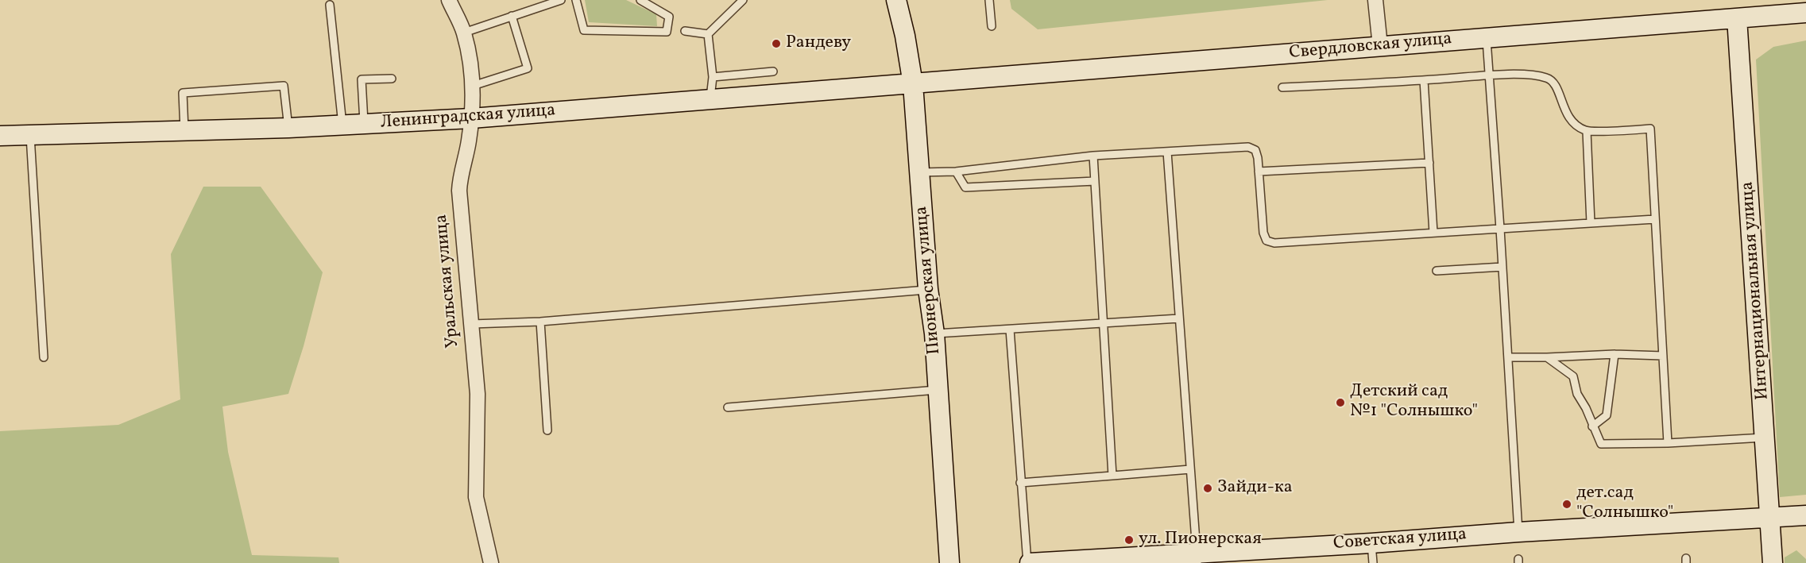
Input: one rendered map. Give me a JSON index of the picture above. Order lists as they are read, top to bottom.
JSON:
{
  "streets": {
    "main road": [
      "Свердловская улица",
      "Ленинградская улица",
      "Пионерская улица",
      "Интернациональная улица",
      "Советская улица"
    ],
    "street": ["Уральская улица"]
  },
  "crossings": [
    ["Свердловская улица", "Ленинградская улица"],
    ["Свердловская улица", "Интернациональная улица"],
    ["Ленинградская улица", "Пионерская улица"],
    ["Ленинградская улица", "Уральская улица"],
    ["Интернациональная улица", "Советская улица"]
  ],
  "places": [
    "Рандеву",
    "Детский сад №1 \"Солнышко\"",
    "Зайди-ка",
    "дет.сад \"Солнышко\"",
    "ул. Пионерская"
  ]
}
